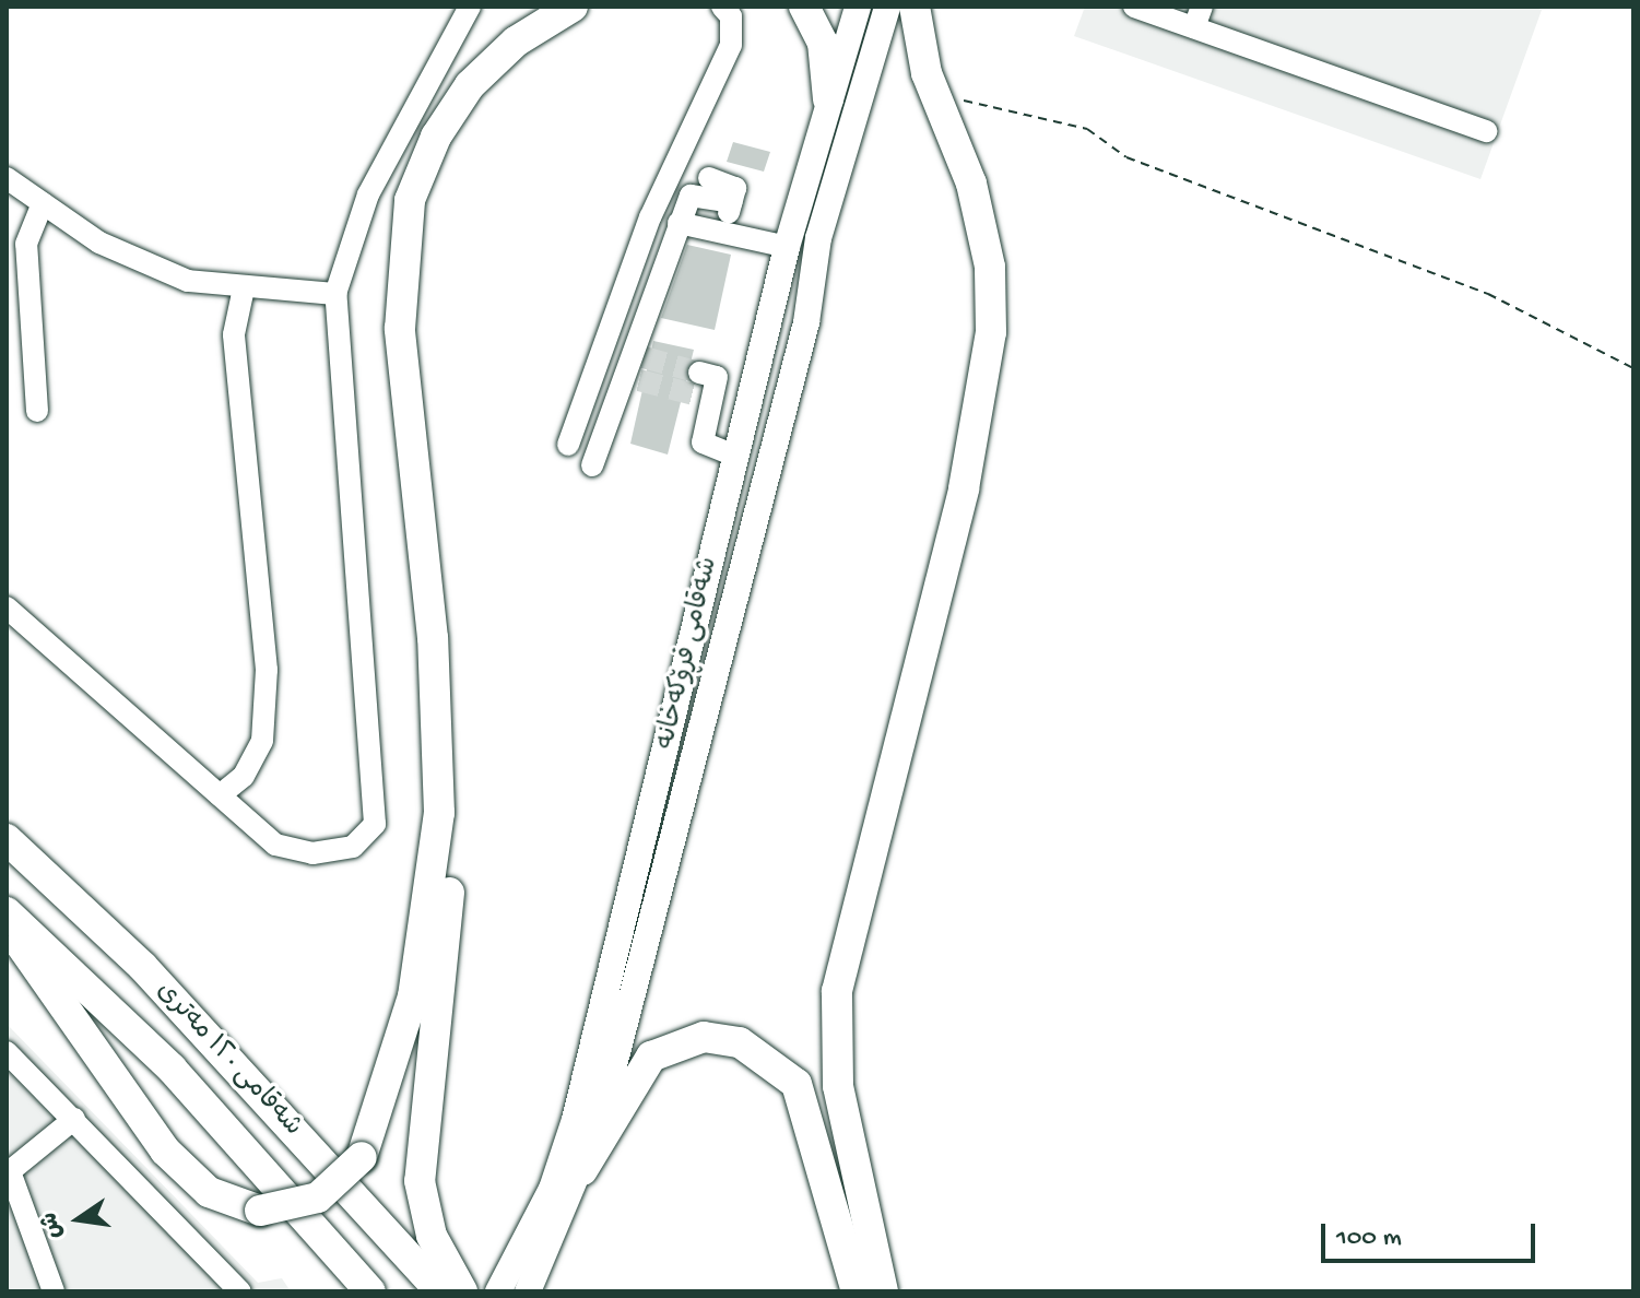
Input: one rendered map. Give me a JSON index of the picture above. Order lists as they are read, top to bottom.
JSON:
{
  "streets": {
    "highway": ["شەقامی ١٢٠ مەتری"],
    "main road": ["شەقامی فڕۆکەخانە"]
  },
  "scale_bar": "100 m",
  "north": "left"
}
